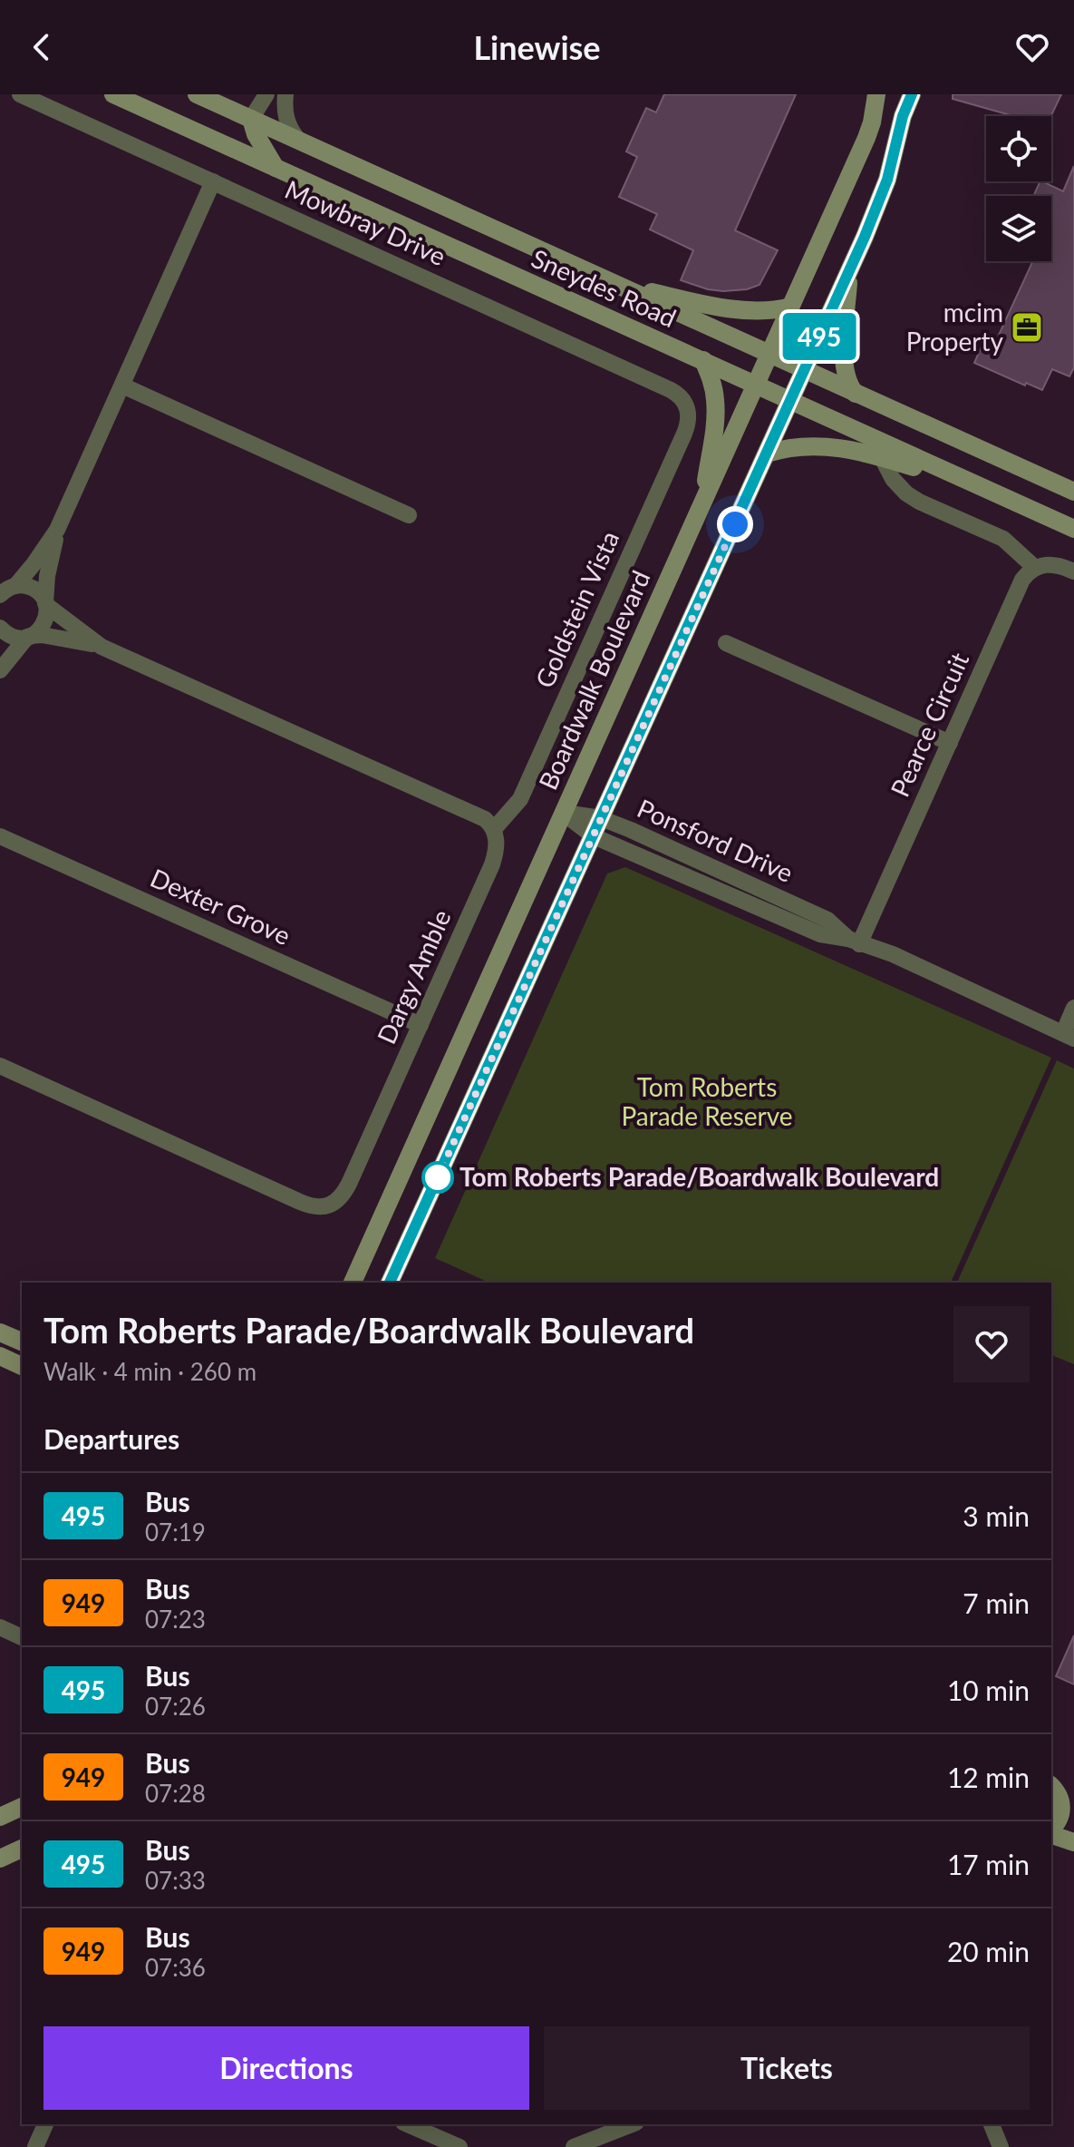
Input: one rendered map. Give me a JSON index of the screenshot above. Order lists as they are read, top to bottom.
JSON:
{
  "streets": {
    "main road": ["Sneydes Road", "Boardwalk Boulevard"],
    "street": [
      "Mowbray Drive",
      "Goldstein Vista",
      "Pearce Circuit",
      "Ponsford Drive",
      "Dexter Grove",
      "Dargy Amble"
    ]
  },
  "crossings": [
    ["Mowbray Drive", "Goldstein Vista"],
    ["Sneydes Road", "Boardwalk Boulevard"],
    ["Goldstein Vista", "Dargy Amble"],
    ["Boardwalk Boulevard", "Ponsford Drive"],
    ["Pearce Circuit", "Ponsford Drive"],
    ["Dexter Grove", "Dargy Amble"]
  ],
  "parks": ["Tom Roberts Parade Reserve"],
  "places": {
    "office": ["mcim Property"],
    "other": ["Tom Roberts Parade/Boardwalk Boulevard"]
  },
  "lines": ["bus line 495"],
  "page": {
    "header": "Linewise",
    "on_map": "495",
    "heading": [
      ["Tom Roberts Parade/Boardwalk Boulevard", "Walk · 4 min · 260 m"],
      "Departures"
    ],
    "list": [
      {
        "mark": "495",
        "name": "Bus",
        "note": "07:19",
        "value": "3 min"
      },
      {
        "mark": "949",
        "name": "Bus",
        "note": "07:23",
        "value": "7 min"
      },
      {
        "mark": "495",
        "name": "Bus",
        "note": "07:26",
        "value": "10 min"
      },
      {
        "mark": "949",
        "name": "Bus",
        "note": "07:28",
        "value": "12 min"
      },
      {
        "mark": "495",
        "name": "Bus",
        "note": "07:33",
        "value": "17 min"
      },
      {
        "mark": "949",
        "name": "Bus",
        "note": "07:36",
        "value": "20 min"
      }
    ],
    "buttons": ["Directions", "Tickets"]
  }
}
